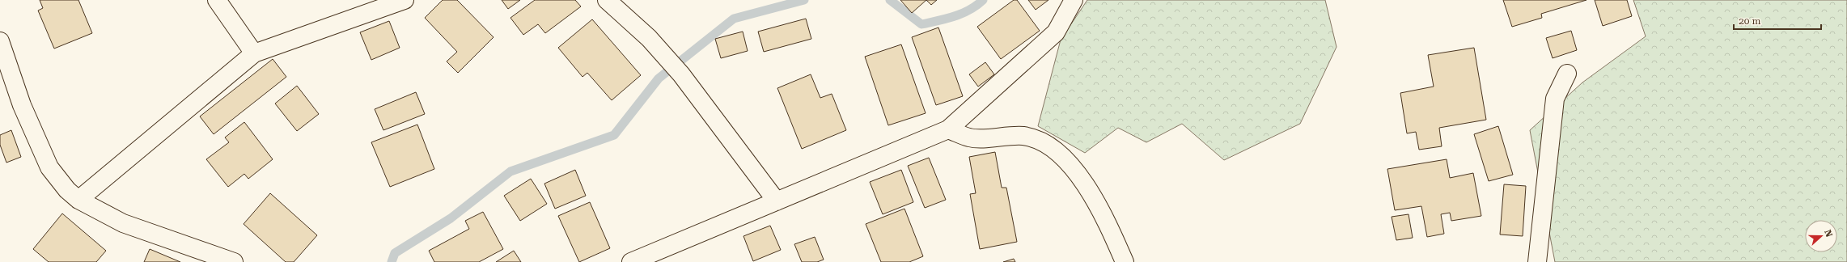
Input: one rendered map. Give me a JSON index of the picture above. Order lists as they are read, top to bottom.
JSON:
{
  "scale_bar": "20 m",
  "north": "right"
}
